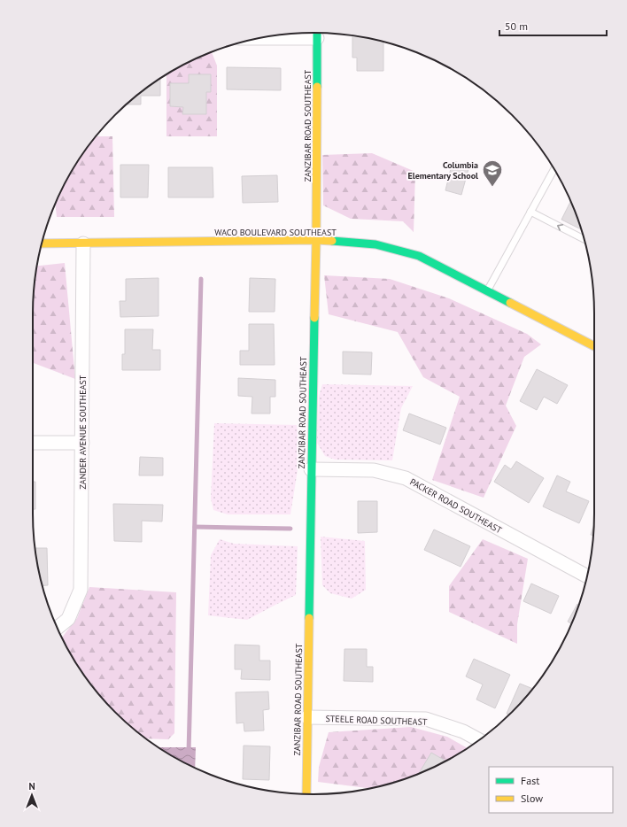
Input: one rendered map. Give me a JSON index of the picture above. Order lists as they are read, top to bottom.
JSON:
{
  "streets": {
    "street": [
      "ZANZIBAR ROAD SOUTHEAST",
      "WACO BOULEVARD SOUTHEAST",
      "ZANDER AVENUE SOUTHEAST",
      "PACKER ROAD SOUTHEAST",
      "STEELE ROAD SOUTHEAST"
    ]
  },
  "crossings": [
    ["ZANZIBAR ROAD SOUTHEAST", "WACO BOULEVARD SOUTHEAST"],
    ["ZANZIBAR ROAD SOUTHEAST", "PACKER ROAD SOUTHEAST"],
    ["ZANZIBAR ROAD SOUTHEAST", "STEELE ROAD SOUTHEAST"],
    ["WACO BOULEVARD SOUTHEAST", "ZANDER AVENUE SOUTHEAST"]
  ],
  "places": {
    "school or university": ["Columbia Elementary School"]
  },
  "legend": ["Fast", "Slow"],
  "scale_bar": "50 m",
  "north": "top"
}
